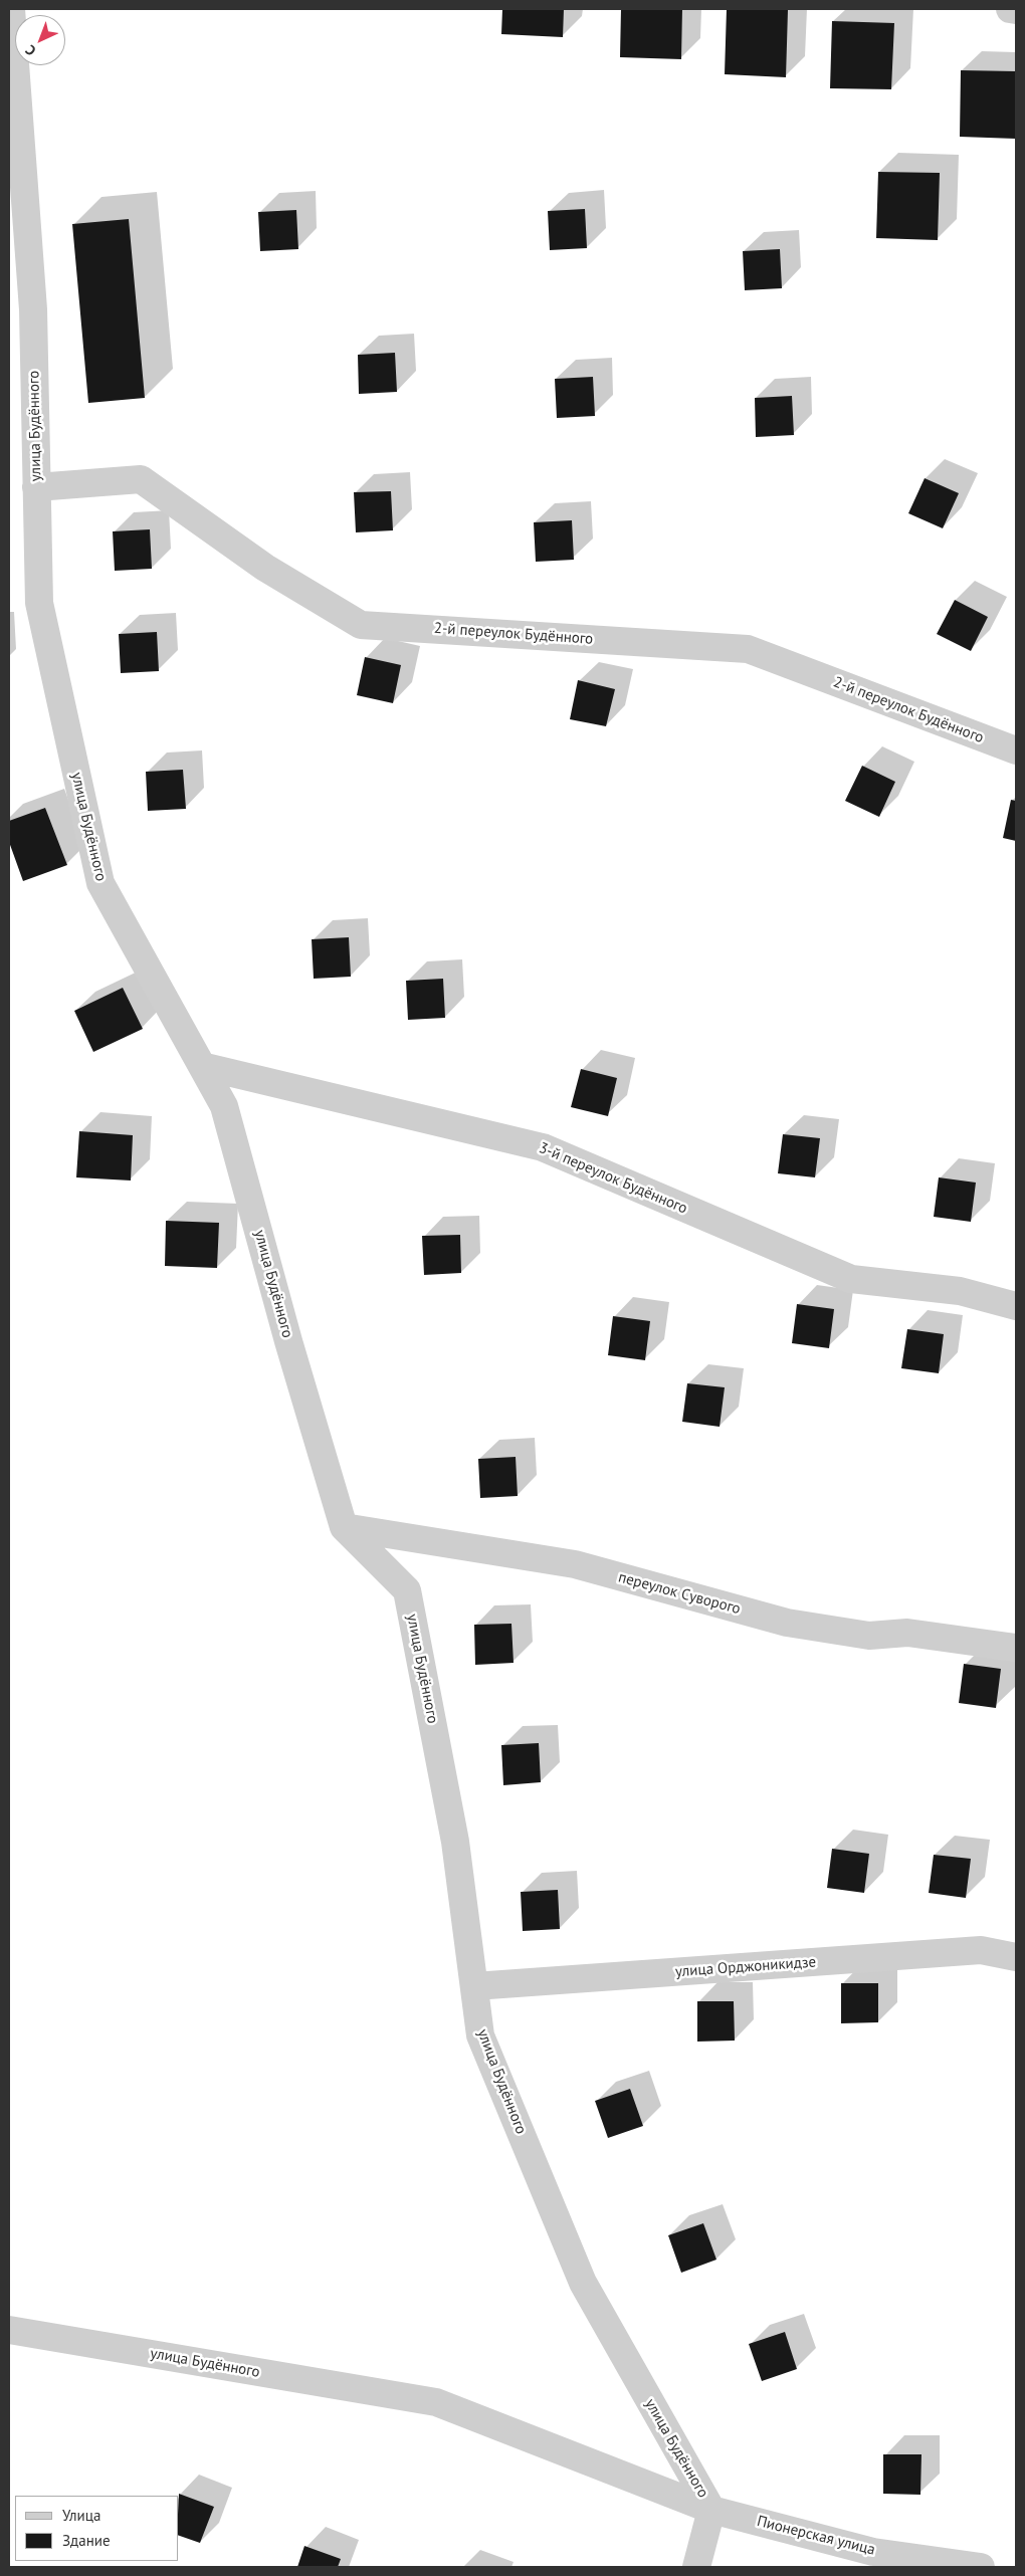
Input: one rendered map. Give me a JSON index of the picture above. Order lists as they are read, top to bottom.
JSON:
{
  "streets": {
    "street": [
      "улица Будённого",
      "2-й переулок Будённого",
      "3-й переулок Будённого",
      "переулок Суворого",
      "улица Орджоникидзе",
      "Пионерская улица"
    ]
  },
  "crossings": [
    ["улица Будённого", "2-й переулок Будённого"],
    ["улица Будённого", "3-й переулок Будённого"],
    ["улица Будённого", "переулок Суворого"],
    ["улица Будённого", "улица Орджоникидзе"],
    ["улица Будённого", "Пионерская улица"]
  ],
  "legend": ["Улица", "Здание"],
  "north": "bottom left"
}
